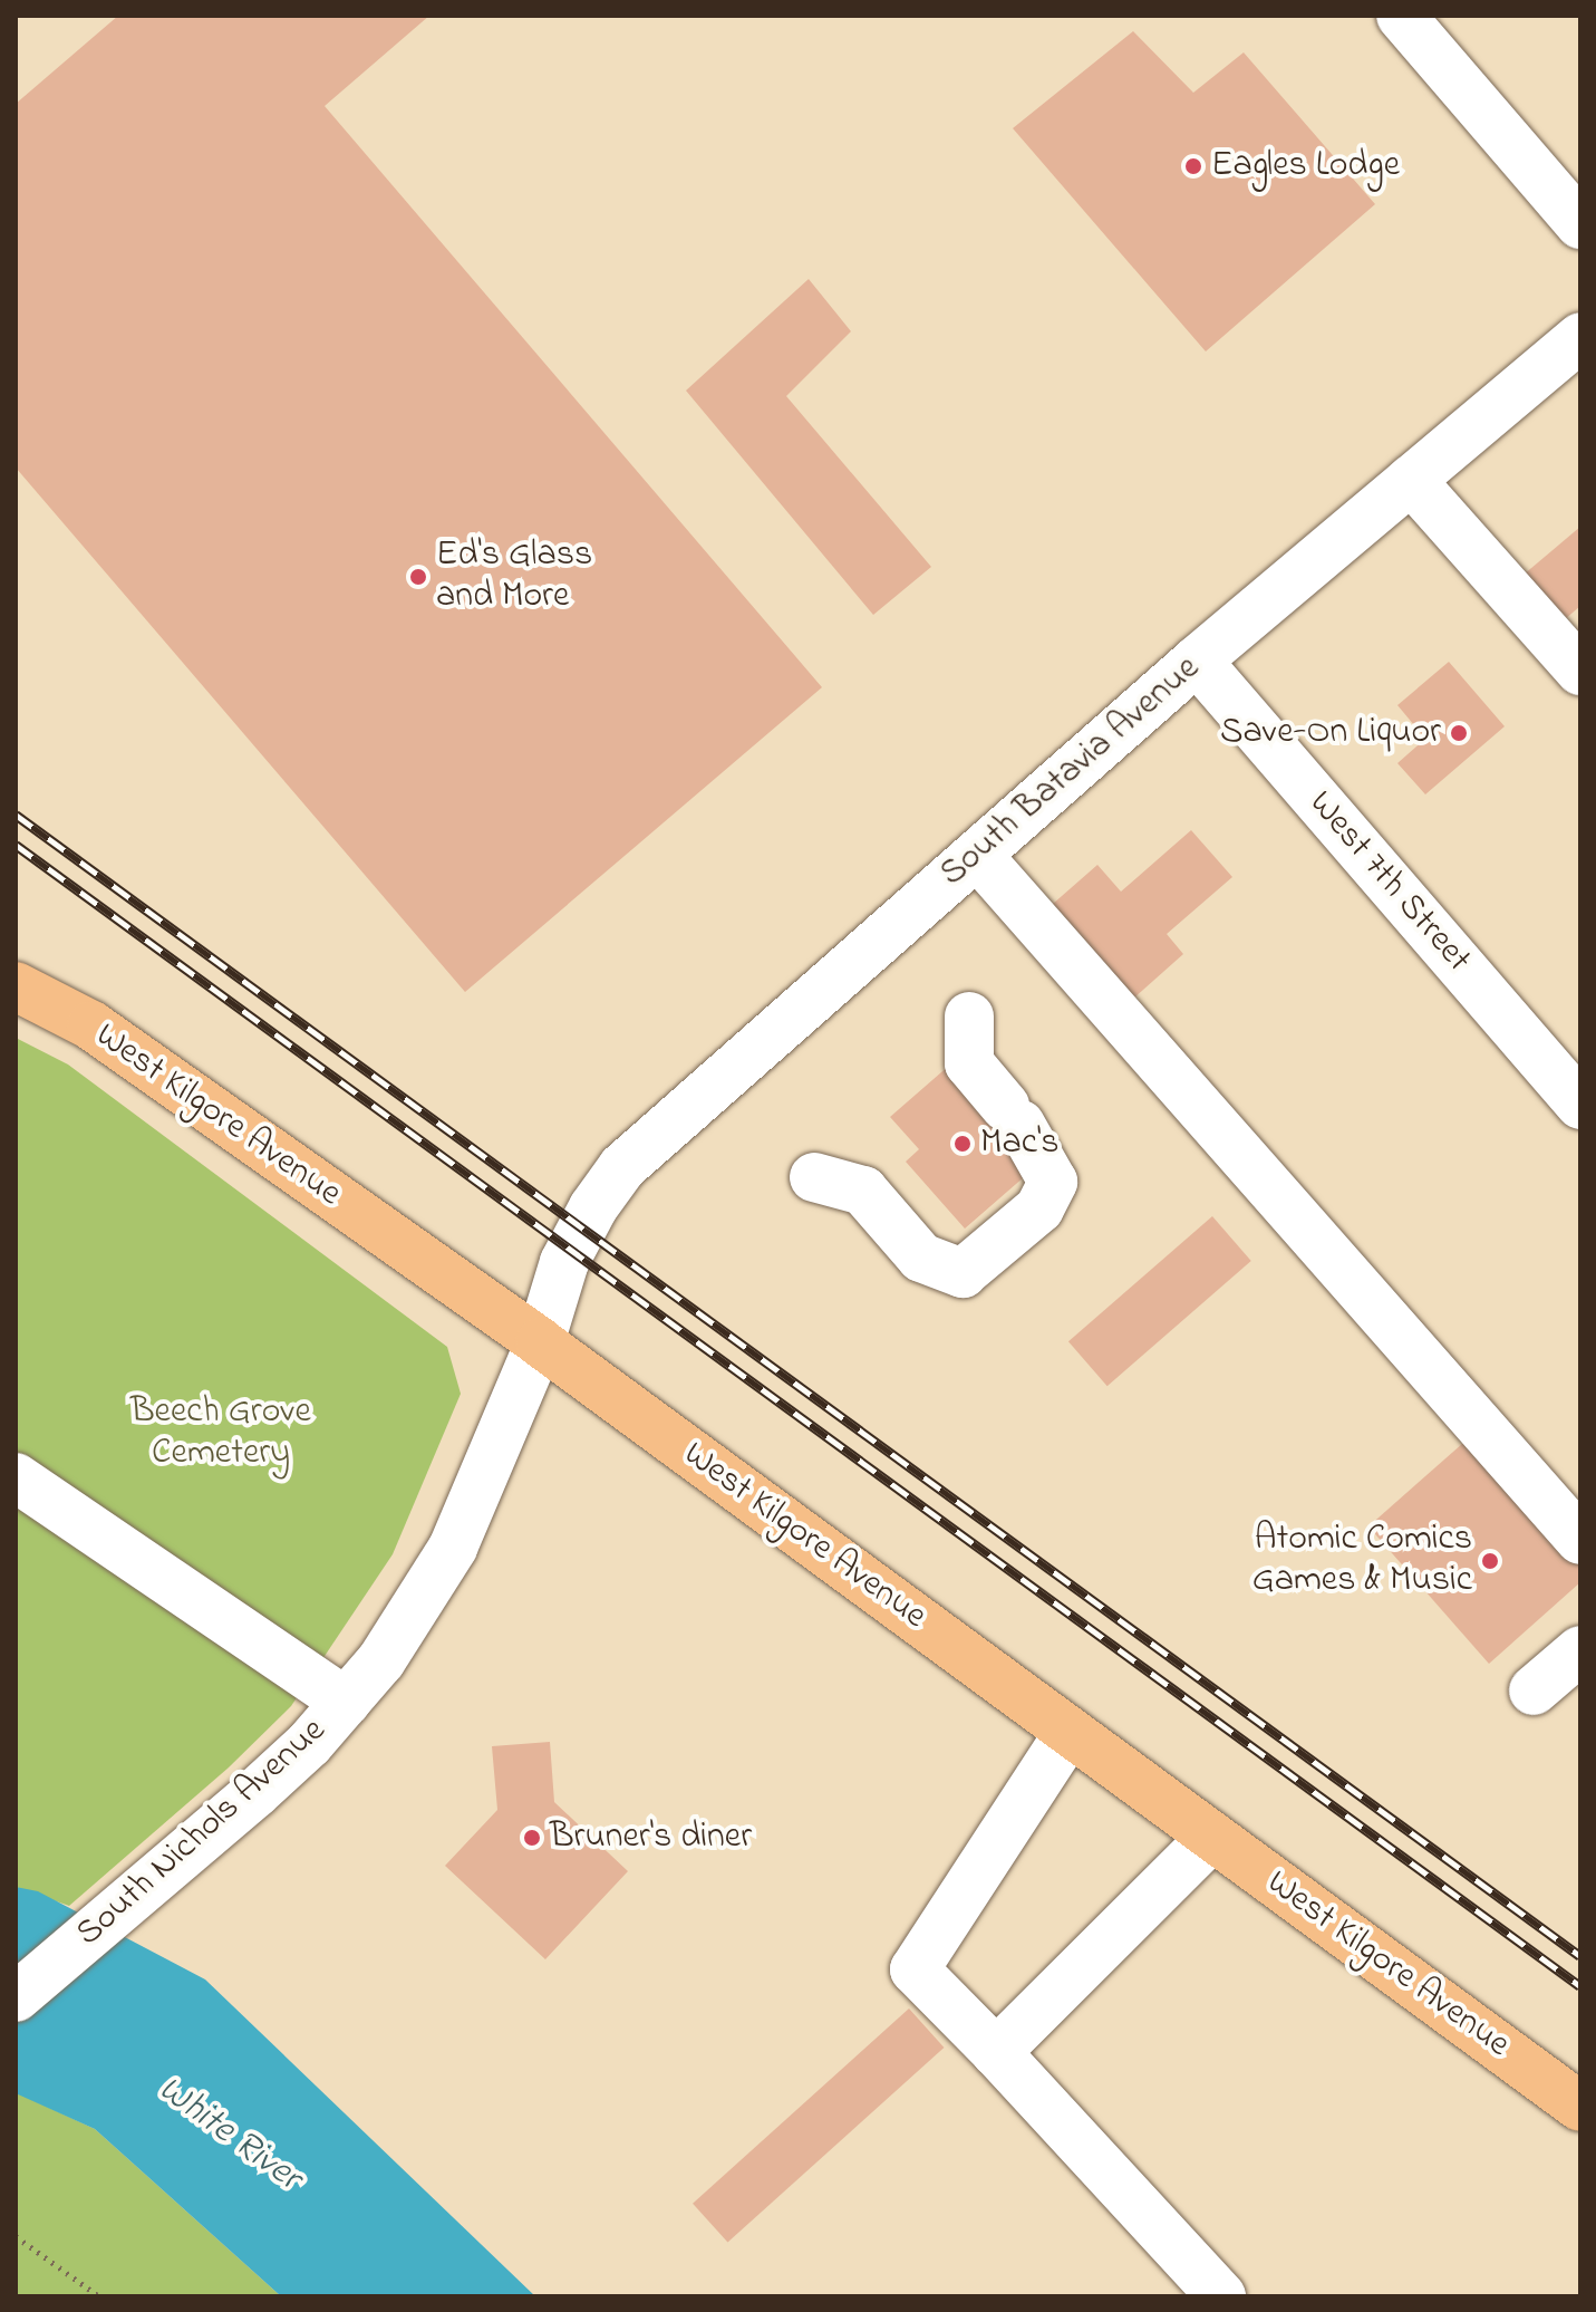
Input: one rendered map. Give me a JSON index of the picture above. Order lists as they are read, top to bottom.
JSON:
{
  "streets": {
    "main road": ["West Kilgore Avenue"],
    "street": ["South Batavia Avenue", "West 7th Street", "South Nichols Avenue"]
  },
  "crossings": [
    ["South Batavia Avenue", "West 7th Street"],
    ["South Batavia Avenue", "South Nichols Avenue"],
    ["West Kilgore Avenue", "South Nichols Avenue"]
  ],
  "water": ["White River"],
  "parks": ["Beech Grove Cemetery"],
  "places": [
    "Eagles Lodge",
    "Ed's Glass and More",
    "Save-On Liquor",
    "Mac's",
    "Atomic Comics Games & Music",
    "Bruner's diner"
  ]
}
